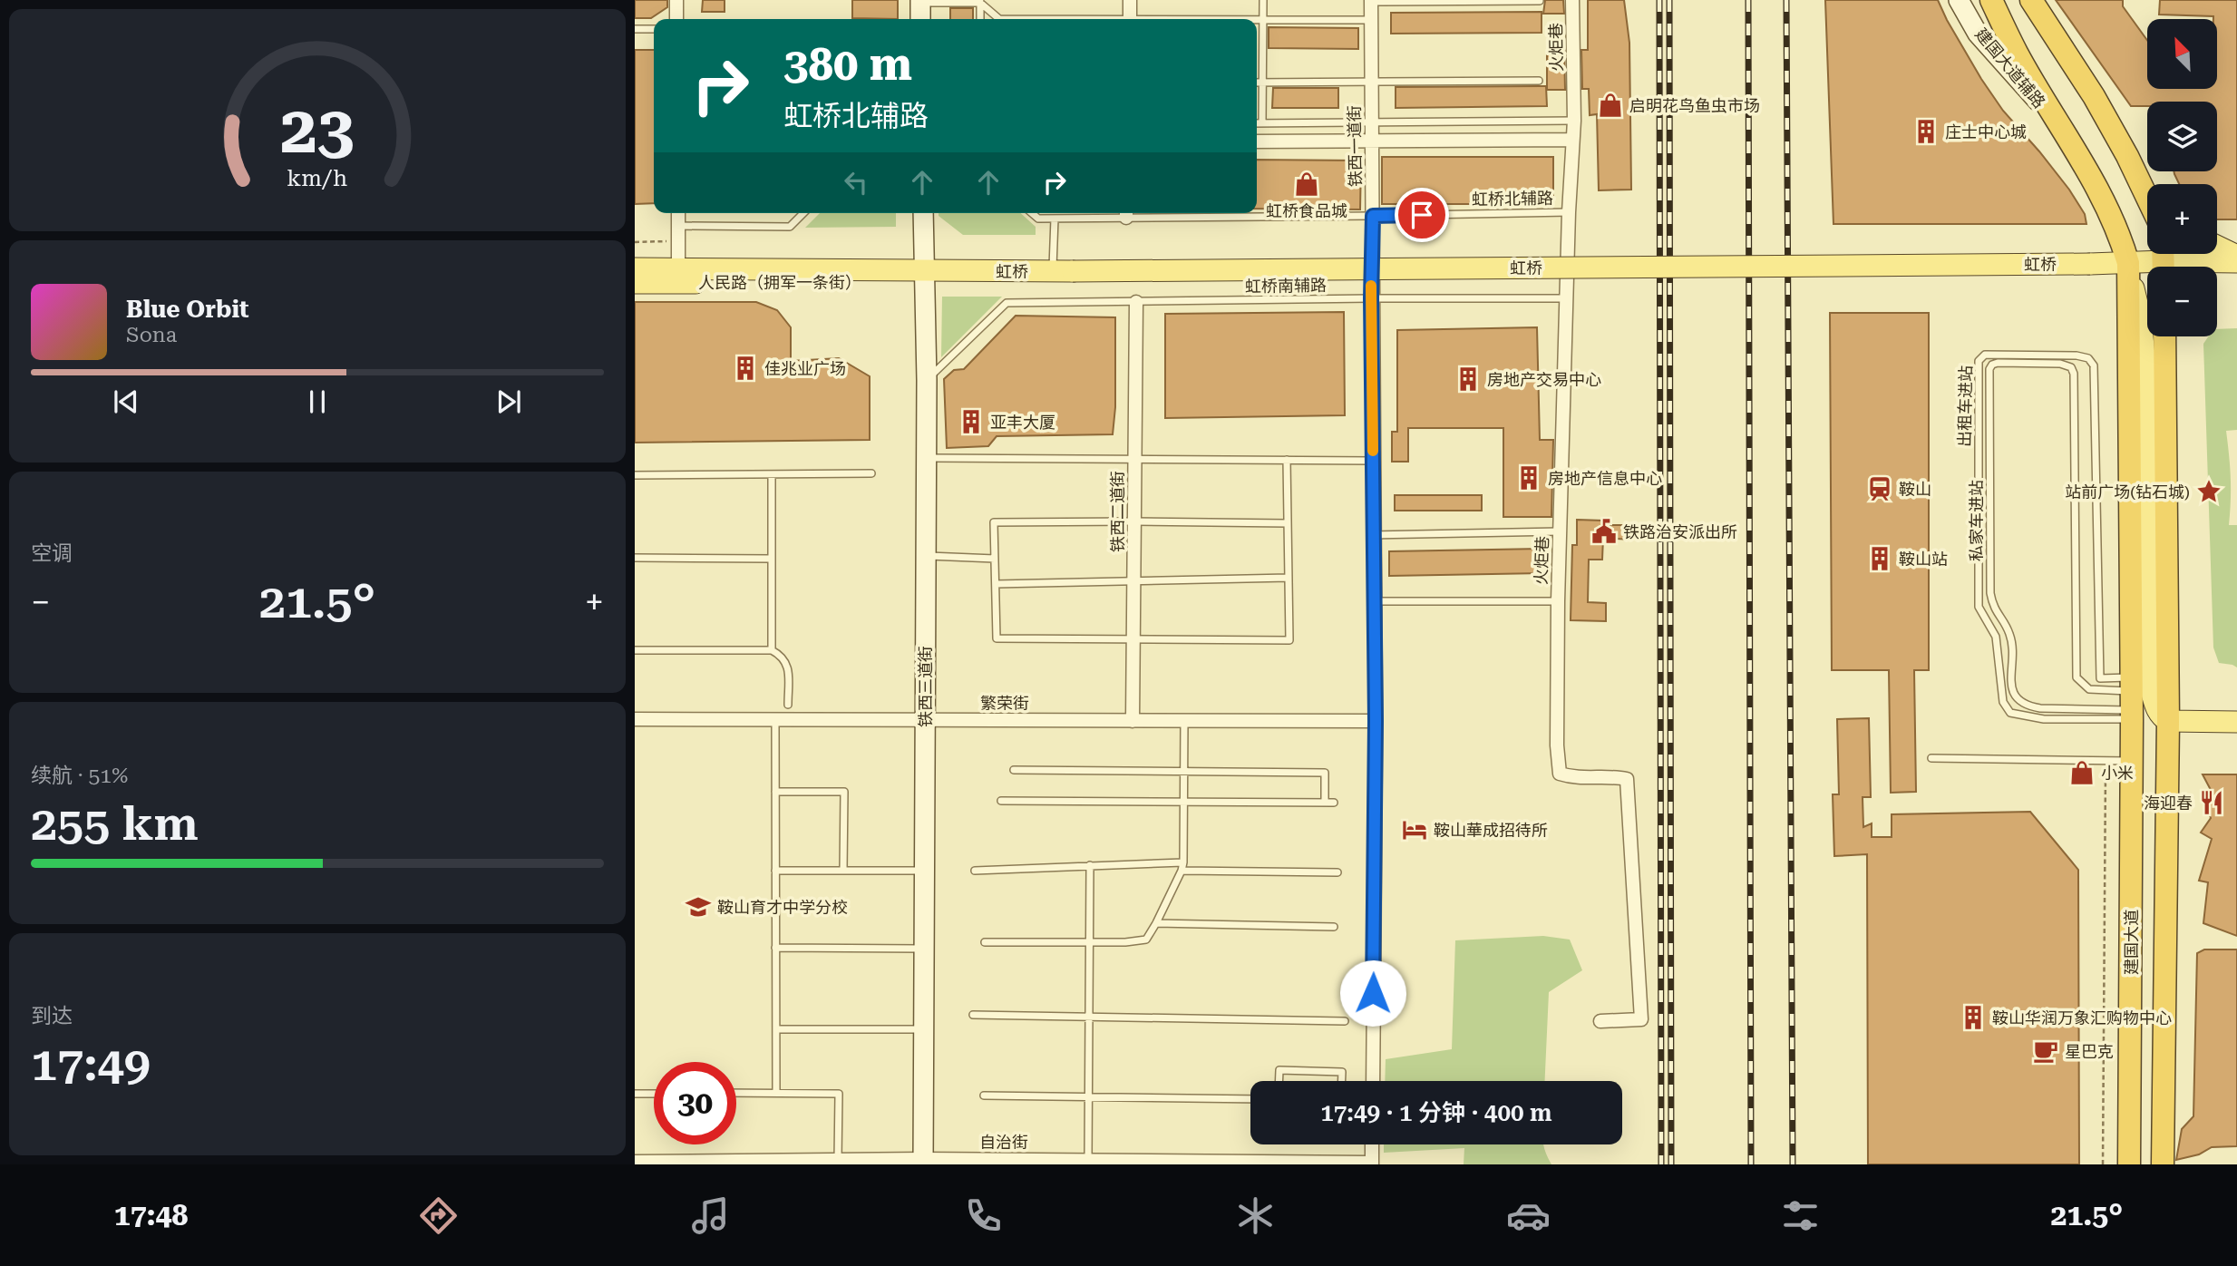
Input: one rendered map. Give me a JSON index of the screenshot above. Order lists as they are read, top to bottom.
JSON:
{
  "streets": {
    "highway": ["建国大道"],
    "main road": [
      "建国大道辅路",
      "虹桥",
      "人民路（拥军一条街）",
      "铁西三道街"
    ],
    "street": [
      "火炬巷",
      "铁西一道街",
      "铁西二道街",
      "繁荣街",
      "自治街"
    ],
    "lane": [
      "虹桥北辅路",
      "虹桥南辅路",
      "出租车进站",
      "私家车进站"
    ]
  },
  "crossings": [
    ["火炬巷", "虹桥北辅路"],
    ["火炬巷", "虹桥南辅路"],
    ["建国大道辅路", "建国大道"],
    ["铁西一道街", "虹桥北辅路"],
    ["铁西一道街", "虹桥南辅路"],
    ["铁西一道街", "繁荣街"],
    ["虹桥", "人民路（拥军一条街）"],
    ["虹桥", "铁西三道街"],
    ["虹桥", "建国大道"],
    ["人民路（拥军一条街）", "铁西三道街"],
    ["虹桥南辅路", "铁西二道街"],
    ["虹桥南辅路", "铁西三道街"],
    ["出租车进站", "私家车进站"],
    ["出租车进站", "建国大道"],
    ["铁西二道街", "繁荣街"],
    ["私家车进站", "建国大道"],
    ["铁西三道街", "繁荣街"],
    ["铁西三道街", "自治街"]
  ],
  "places": {
    "shop": ["启明花鸟鱼虫市场", "虹桥食品城", "小米"],
    "building": [
      "庄士中心城",
      "佳兆业广场",
      "房地产交易中心",
      "亚丰大厦",
      "房地产信息中心",
      "鞍山站",
      "鞍山华润万象汇购物中心"
    ],
    "station": ["鞍山"],
    "place": ["站前广场(钻石城)"],
    "public building": ["铁路治安派出所"],
    "restaurant": ["海迎春"],
    "hotel": ["鞍山華成招待所"],
    "school or university": ["鞍山育才中学分校"],
    "cafe": ["星巴克"]
  },
  "north": "top left",
  "page": {
    "map_buttons": ["+", "−"],
    "turn": ["380 m", "虹桥北辅路"],
    "song": ["Blue Orbit", "Sona"],
    "tile": [
      "空调",
      ["续航 · 51%", "255 km"],
      ["到达", "17:49"]
    ],
    "heat": ["−", "21.5°", "+"],
    "limit": "30",
    "trip": "17:49 · 1 分钟 · 400 m",
    "tabs": ["17:48", "21.5°"],
    "gauge": ["23", "km/h"]
  }
}
